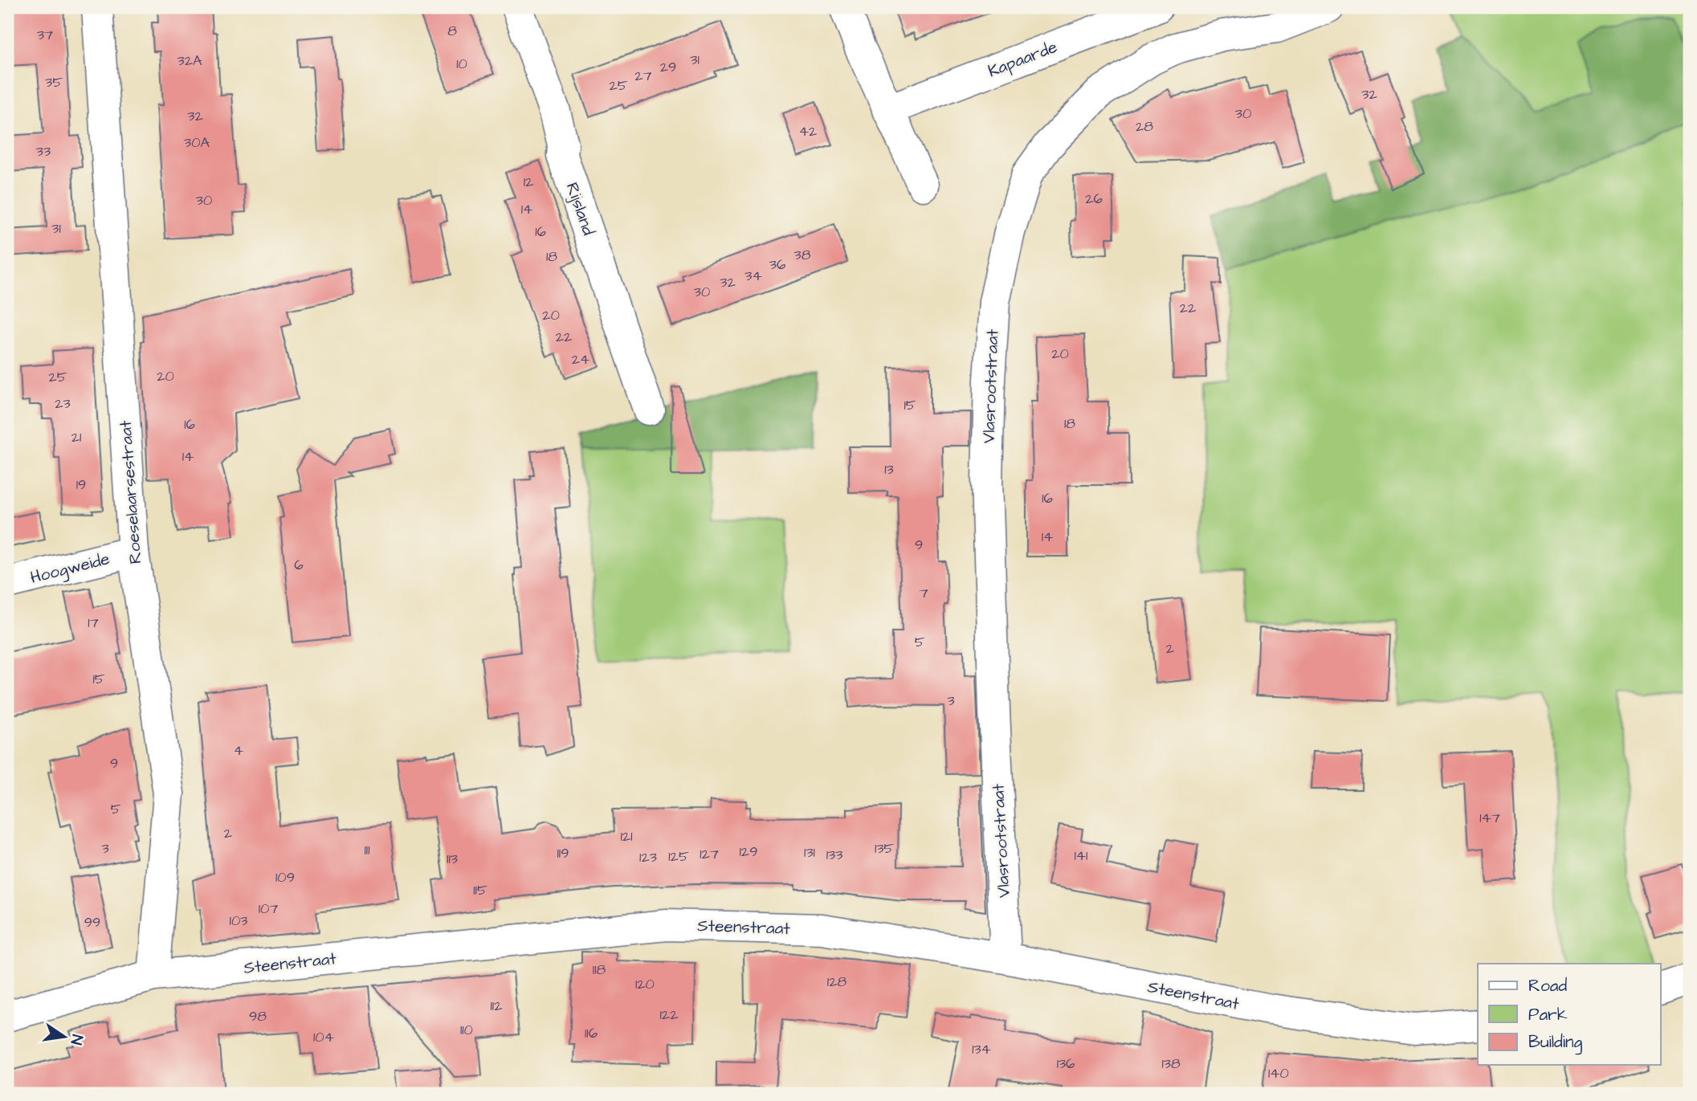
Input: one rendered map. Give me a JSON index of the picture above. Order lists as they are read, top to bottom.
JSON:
{
  "streets": {
    "street": [
      "Kapaarde",
      "Rijsland",
      "Vlasrootstraat",
      "Roeselaarsestraat",
      "Hoogweide",
      "Steenstraat"
    ]
  },
  "crossings": [
    ["Vlasrootstraat", "Steenstraat"],
    ["Roeselaarsestraat", "Hoogweide"],
    ["Roeselaarsestraat", "Steenstraat"]
  ],
  "house_numbers": [
    "8",
    "37",
    "31",
    "32A",
    "10",
    "29",
    "27",
    "35",
    "25",
    "32",
    "30",
    "32",
    "28",
    "42",
    "30A",
    "33",
    "12",
    "26",
    "30",
    "14",
    "31",
    "16",
    "38",
    "18",
    "36",
    "34",
    "32",
    "30",
    "22",
    "20",
    "22",
    "20",
    "24",
    "20",
    "25",
    "23",
    "15",
    "18",
    "16",
    "21",
    "14",
    "13",
    "19",
    "16",
    "14",
    "9",
    "6",
    "7",
    "17",
    "5",
    "2",
    "15",
    "3",
    "4",
    "9",
    "5",
    "147",
    "2",
    "121",
    "3",
    "135",
    "111",
    "129",
    "131",
    "119",
    "127",
    "133",
    "141",
    "125",
    "123",
    "113",
    "109",
    "115",
    "107",
    "103",
    "99",
    "118",
    "128",
    "120",
    "112",
    "122",
    "98",
    "110",
    "116",
    "104",
    "134",
    "136",
    "138",
    "140"
  ],
  "legend": ["Road", "Park", "Building"],
  "north": "right"
}
